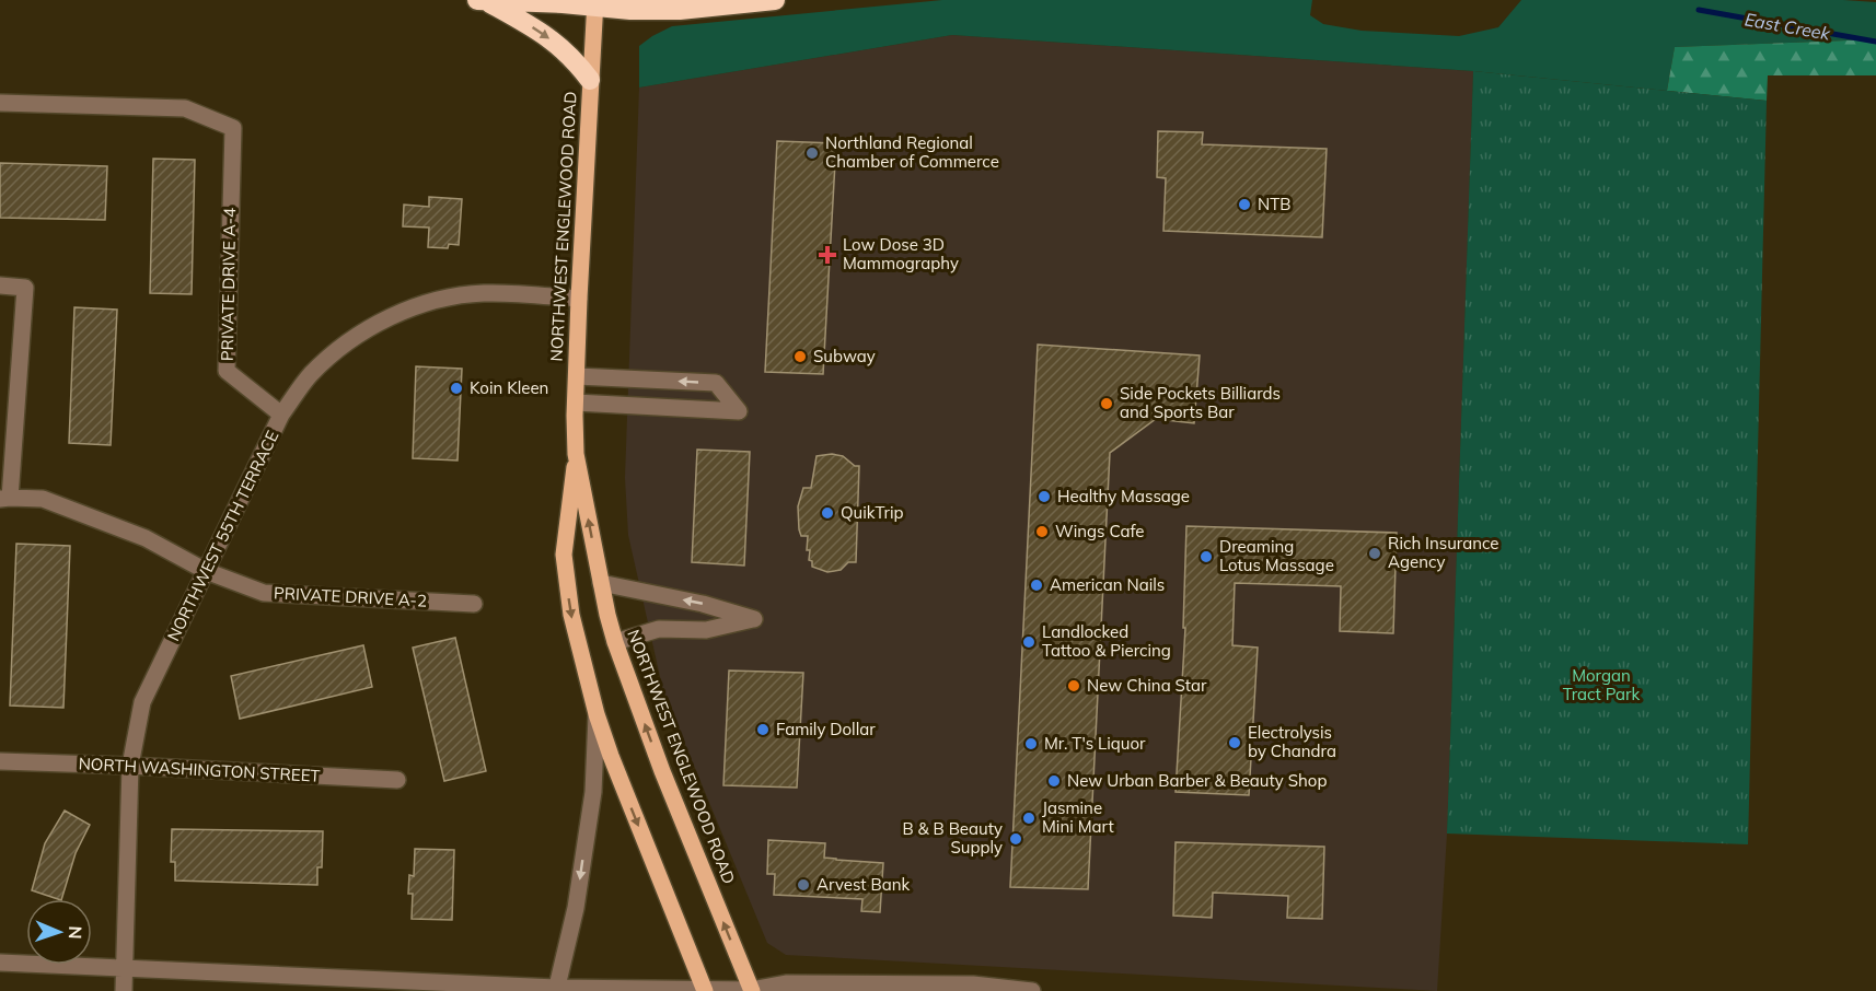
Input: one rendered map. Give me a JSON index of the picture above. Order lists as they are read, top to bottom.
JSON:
{
  "streets": {
    "main road": ["NORTHWEST ENGLEWOOD ROAD"],
    "street": [
      "PRIVATE DRIVE A-4",
      "NORTHWEST 55TH TERRACE",
      "PRIVATE DRIVE A-2",
      "NORTH WASHINGTON STREET"
    ]
  },
  "crossings": [
    ["NORTHWEST ENGLEWOOD ROAD", "NORTHWEST 55TH TERRACE"],
    ["PRIVATE DRIVE A-4", "NORTHWEST 55TH TERRACE"],
    ["NORTHWEST 55TH TERRACE", "PRIVATE DRIVE A-2"],
    ["NORTHWEST 55TH TERRACE", "NORTH WASHINGTON STREET"]
  ],
  "water": ["East Creek"],
  "parks": ["Morgan Tract Park"],
  "places": {
    "other": [
      "Northland Regional Chamber of Commerce",
      "NTB",
      "Subway",
      "Koin Kleen",
      "Side Pockets Billiards and Sports Bar",
      "Healthy Massage",
      "QuikTrip",
      "Wings Cafe",
      "Rich Insurance Agency",
      "Dreaming Lotus Massage",
      "American Nails",
      "Landlocked Tattoo & Piercing",
      "New China Star",
      "Family Dollar",
      "Electrolysis by Chandra",
      "Mr. T's Liquor",
      "New Urban Barber & Beauty Shop",
      "Jasmine Mini Mart",
      "B & B Beauty Supply",
      "Arvest Bank"
    ],
    "health": ["Low Dose 3D Mammography"]
  },
  "north": "right"
}
